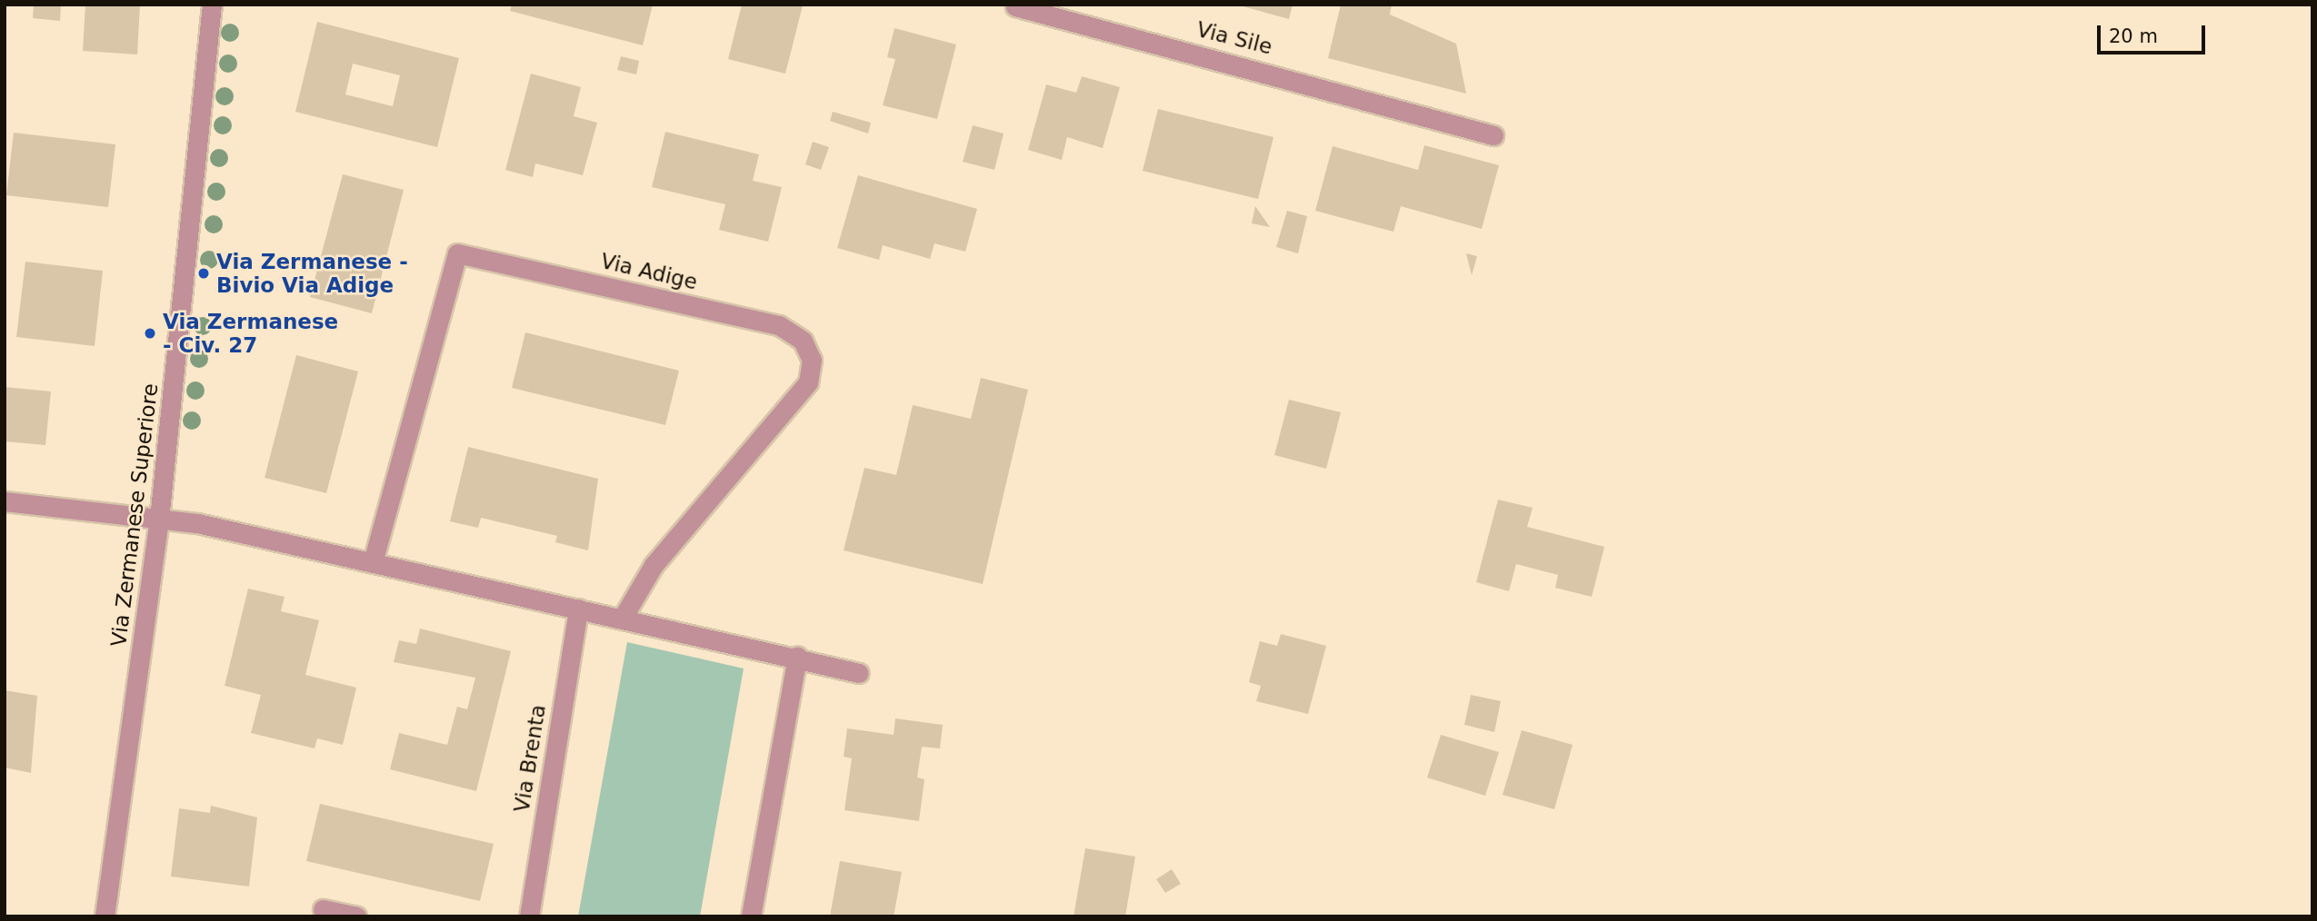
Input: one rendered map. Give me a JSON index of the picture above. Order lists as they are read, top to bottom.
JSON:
{
  "streets": {
    "street": [
      "Via Sile",
      "Via Adige",
      "Via Zermanese Superiore",
      "Via Brenta"
    ]
  },
  "places": ["Via Zermanese - Bivio Via Adige", "Via Zermanese - Civ. 27"],
  "scale_bar": "20 m"
}
